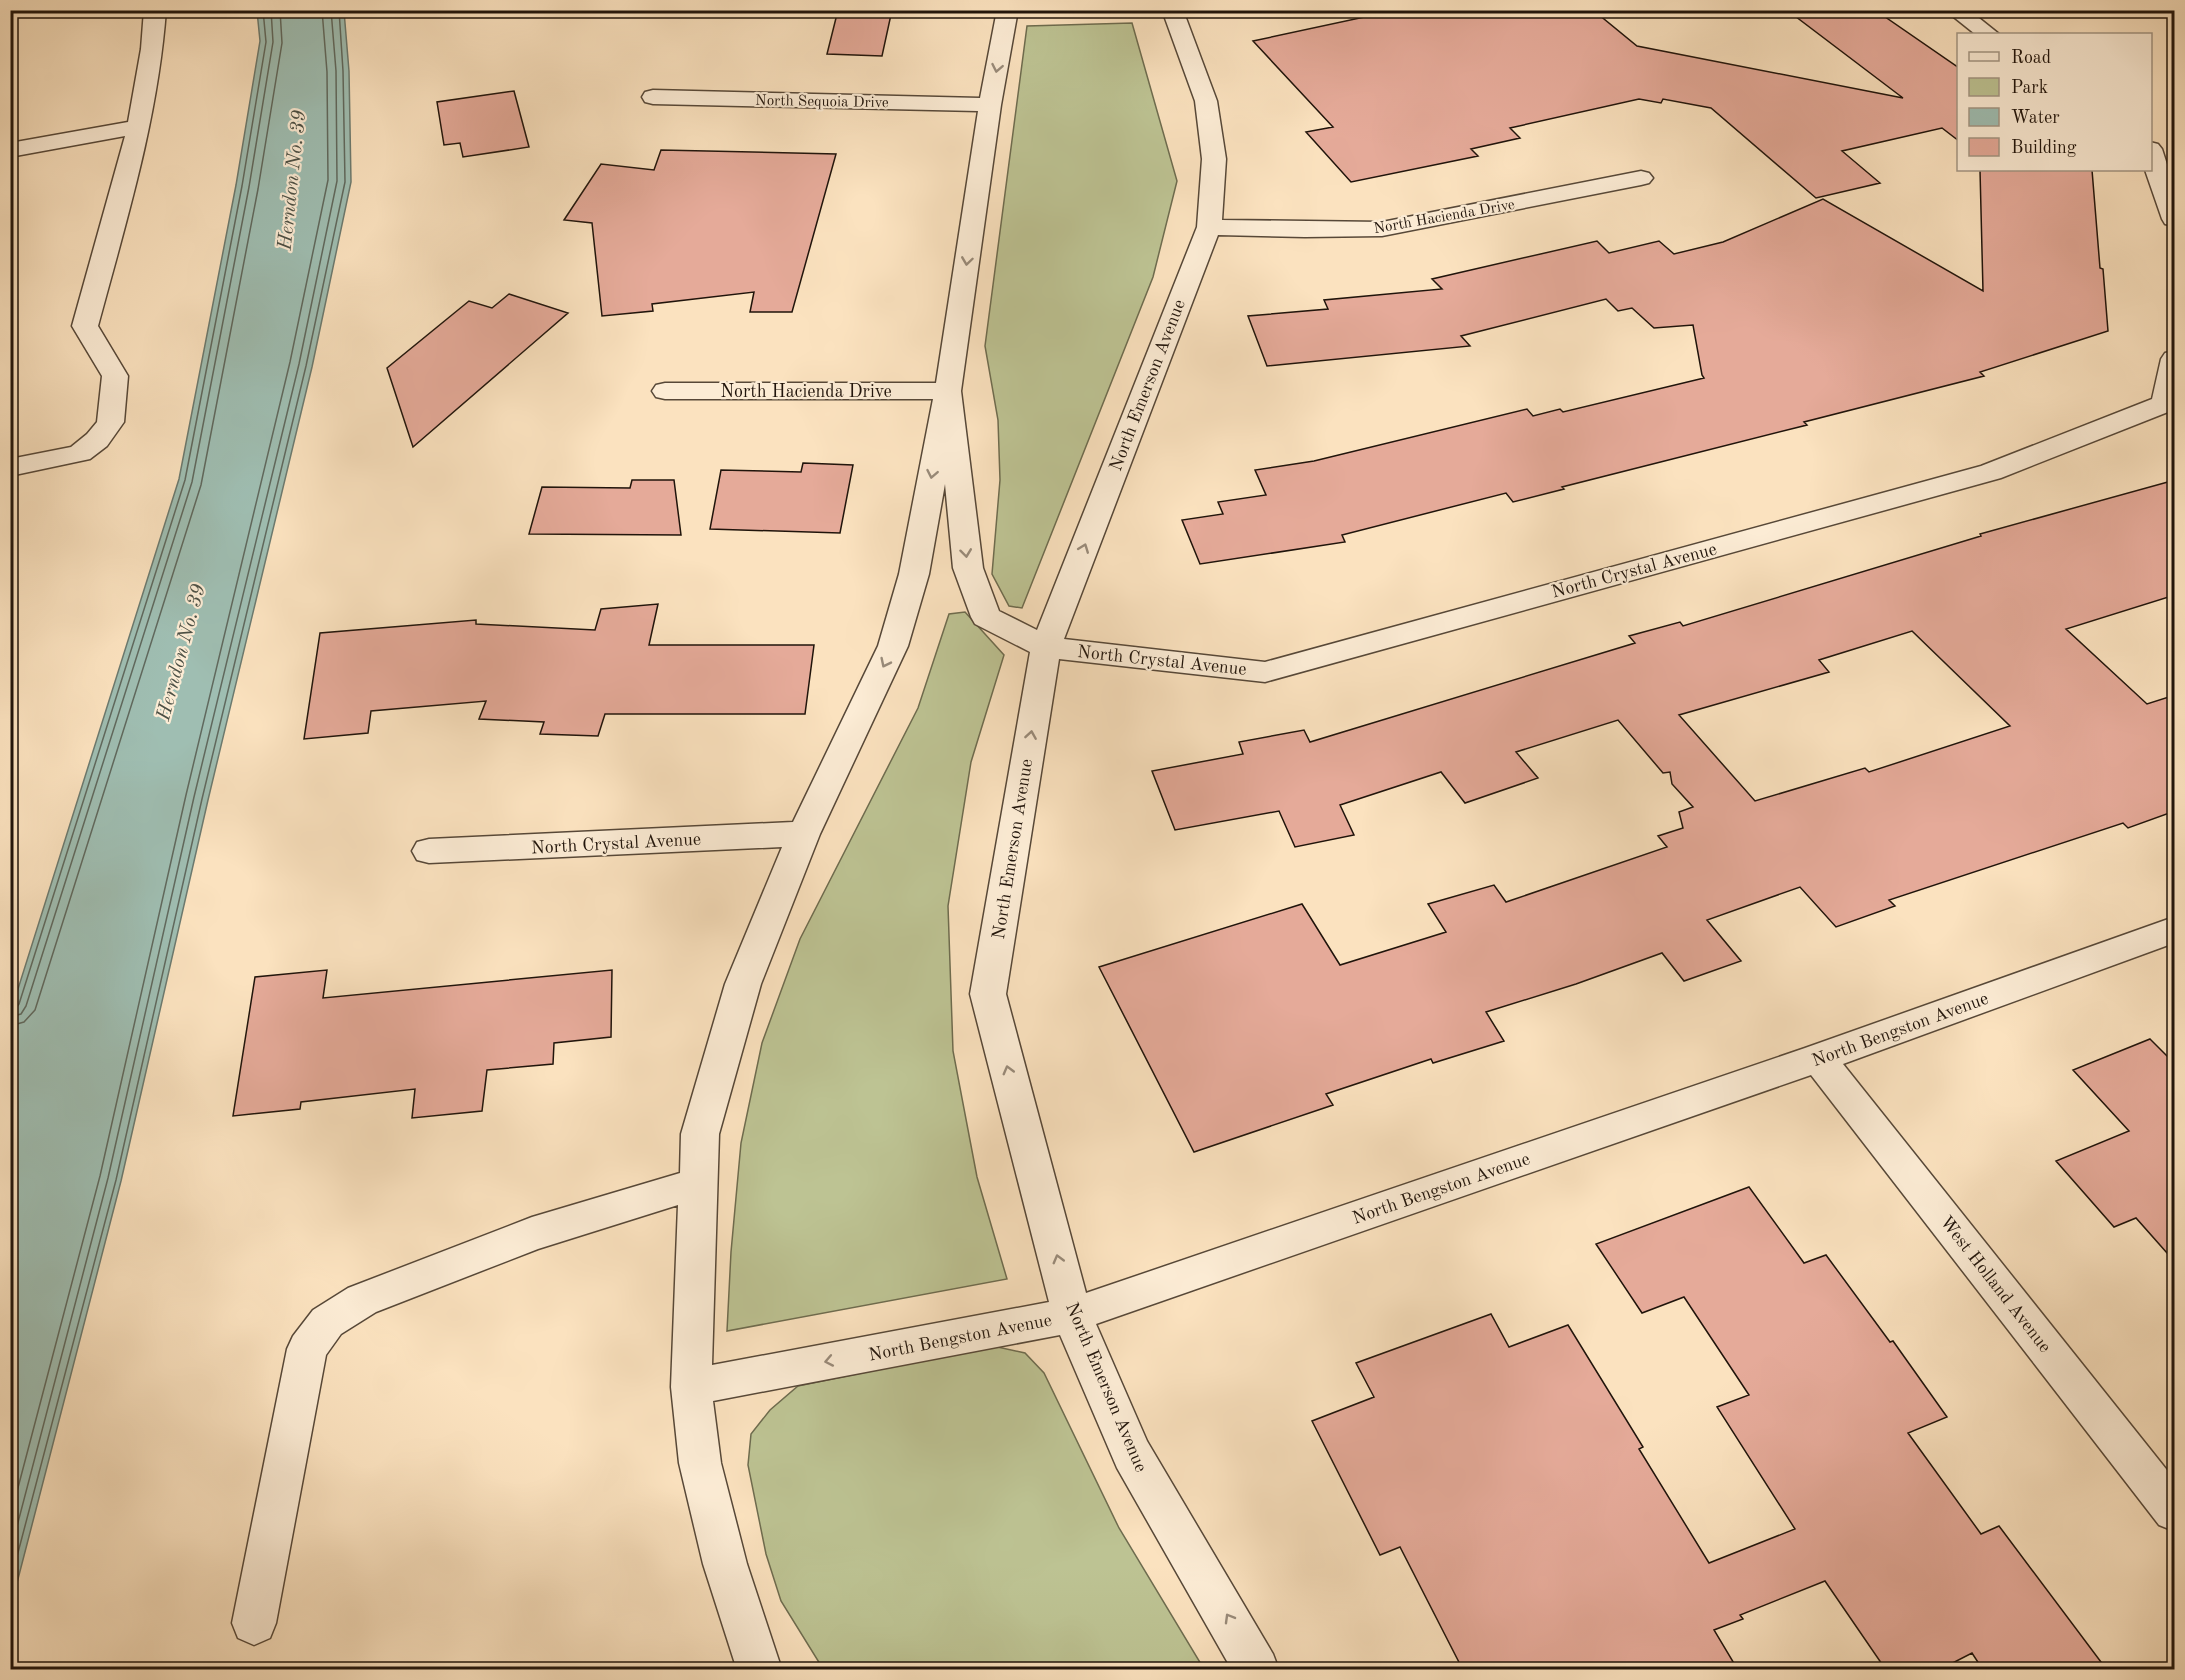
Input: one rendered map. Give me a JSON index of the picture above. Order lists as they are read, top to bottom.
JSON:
{
  "streets": {
    "street": [
      "North Sequoia Drive",
      "North Hacienda Drive",
      "North Emerson Avenue",
      "North Crystal Avenue",
      "North Bengston Avenue",
      "West Holland Avenue"
    ]
  },
  "crossings": [
    ["North Hacienda Drive", "North Emerson Avenue"],
    ["North Emerson Avenue", "North Crystal Avenue"],
    ["North Emerson Avenue", "North Bengston Avenue"],
    ["North Bengston Avenue", "West Holland Avenue"]
  ],
  "water": ["Herndon No. 39"],
  "legend": [
    "Road",
    "Park",
    "Water",
    "Building"
  ]
}
